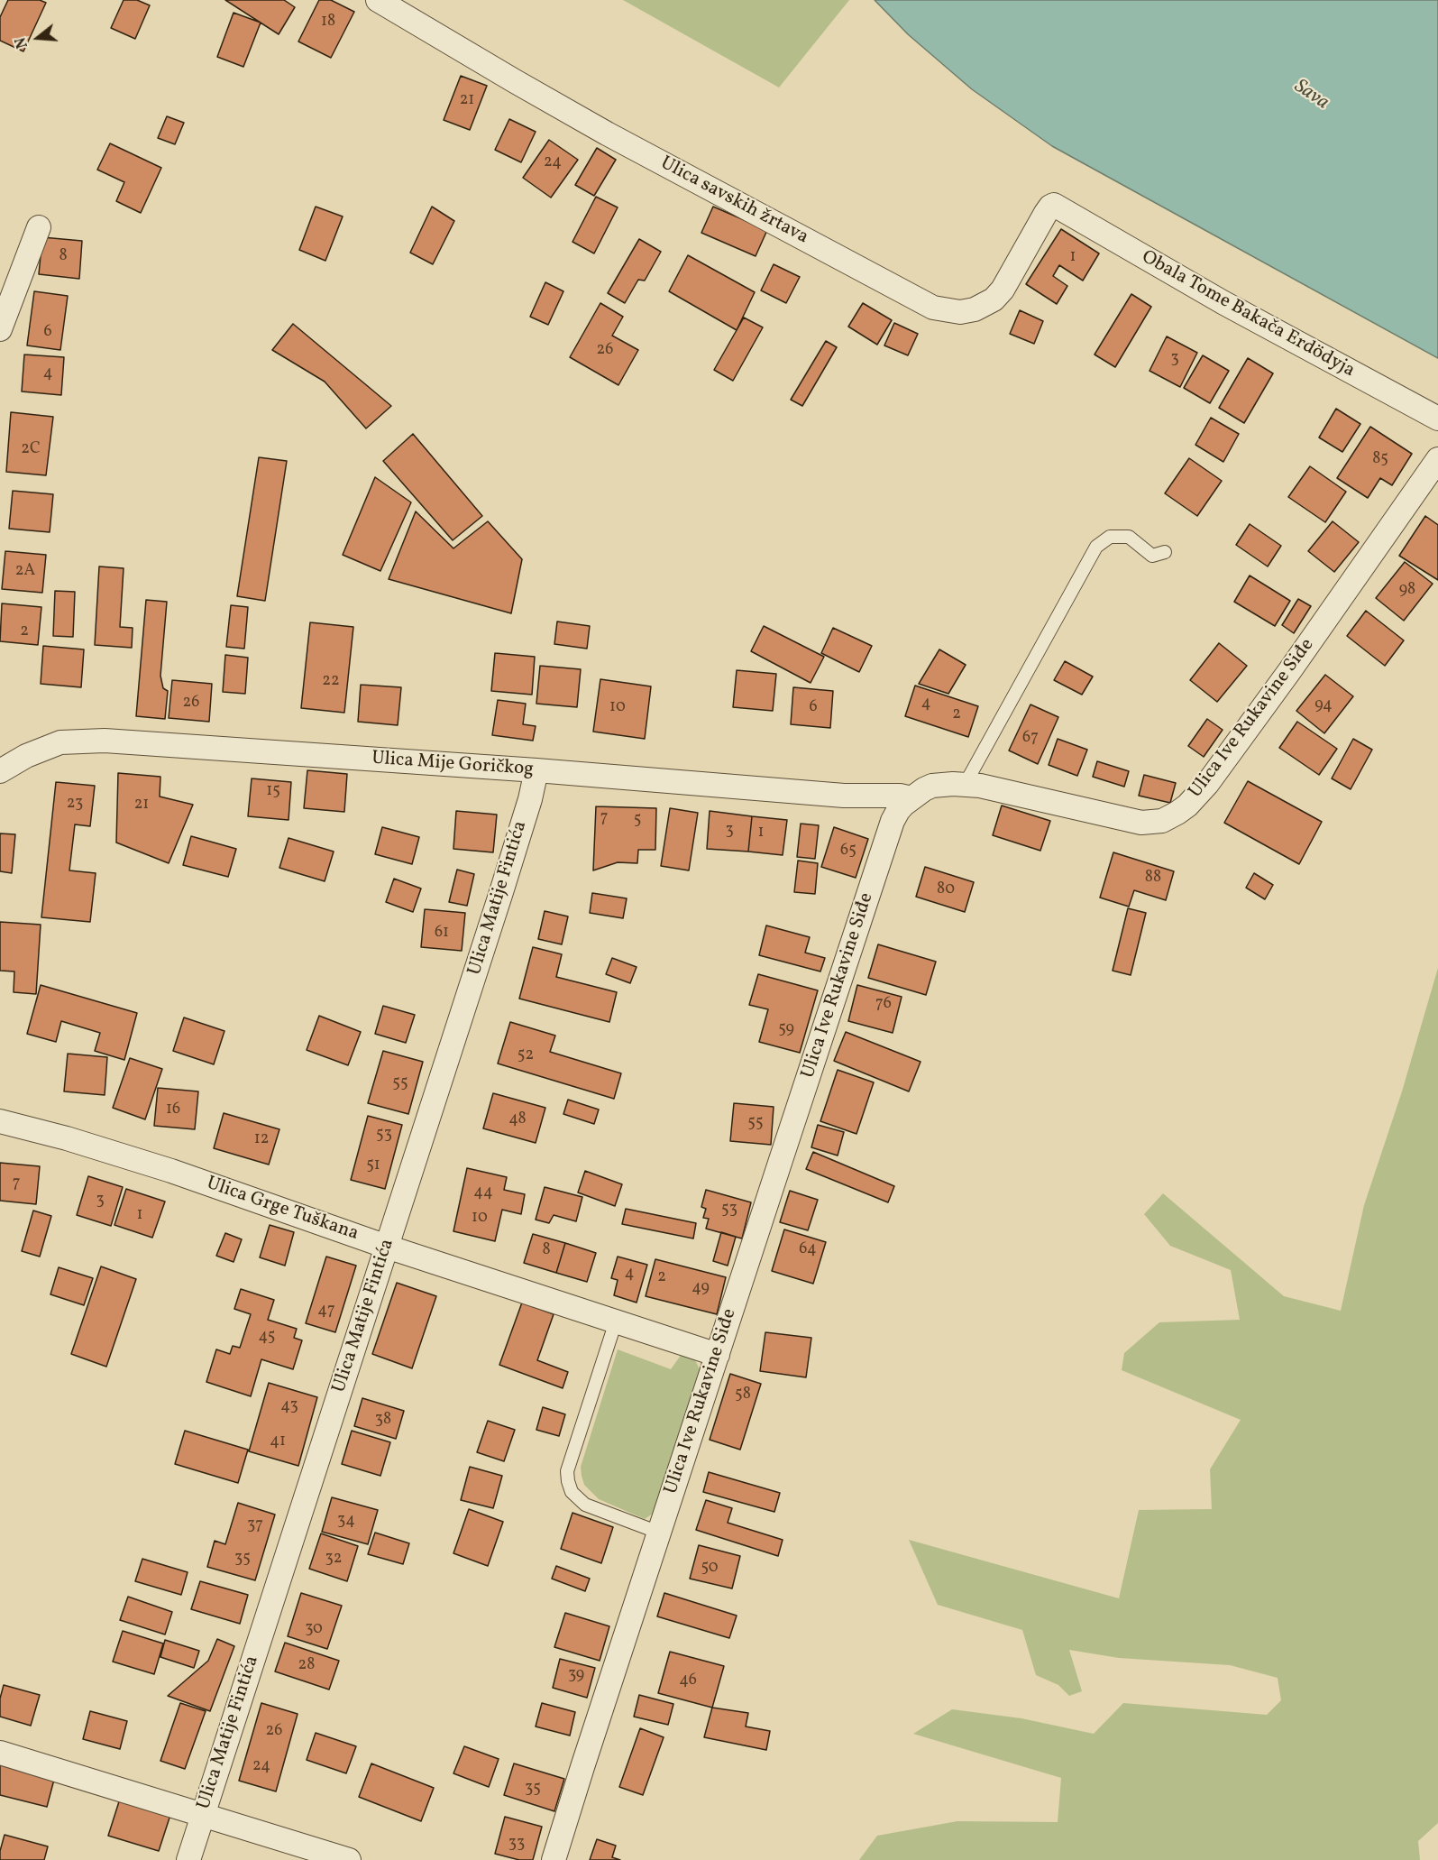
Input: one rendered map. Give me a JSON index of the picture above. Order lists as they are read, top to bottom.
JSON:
{
  "streets": {
    "street": [
      "Ulica savskih žrtava",
      "Obala Tome Bakača Erdödyja",
      "Ulica Ive Rukavine Siđe",
      "Ulica Mije Goričkog",
      "Ulica Matije Fintića",
      "Ulica Grge Tuškana"
    ]
  },
  "crossings": [
    ["Ulica savskih žrtava", "Obala Tome Bakača Erdödyja"],
    ["Ulica Ive Rukavine Siđe", "Ulica Mije Goričkog"],
    ["Ulica Ive Rukavine Siđe", "Ulica Grge Tuškana"],
    ["Ulica Mije Goričkog", "Ulica Matije Fintića"],
    ["Ulica Matije Fintića", "Ulica Grge Tuškana"]
  ],
  "water": ["Sava"],
  "house_numbers": [
    "18",
    "21",
    "24",
    "8",
    "1",
    "6",
    "26",
    "3",
    "4",
    "2C",
    "85",
    "2A",
    "98",
    "2",
    "22",
    "26",
    "4",
    "94",
    "10",
    "6",
    "2",
    "67",
    "15",
    "23",
    "21",
    "7",
    "5",
    "3",
    "1",
    "65",
    "88",
    "80",
    "61",
    "76",
    "59",
    "52",
    "55",
    "16",
    "48",
    "55",
    "53",
    "12",
    "51",
    "7",
    "44",
    "3",
    "53",
    "1",
    "10",
    "64",
    "8",
    "4",
    "2",
    "49",
    "47",
    "45",
    "58",
    "43",
    "38",
    "41",
    "34",
    "37",
    "35",
    "32",
    "50",
    "30",
    "28",
    "39",
    "46",
    "26",
    "24",
    "35",
    "33"
  ],
  "north": "left"
}
